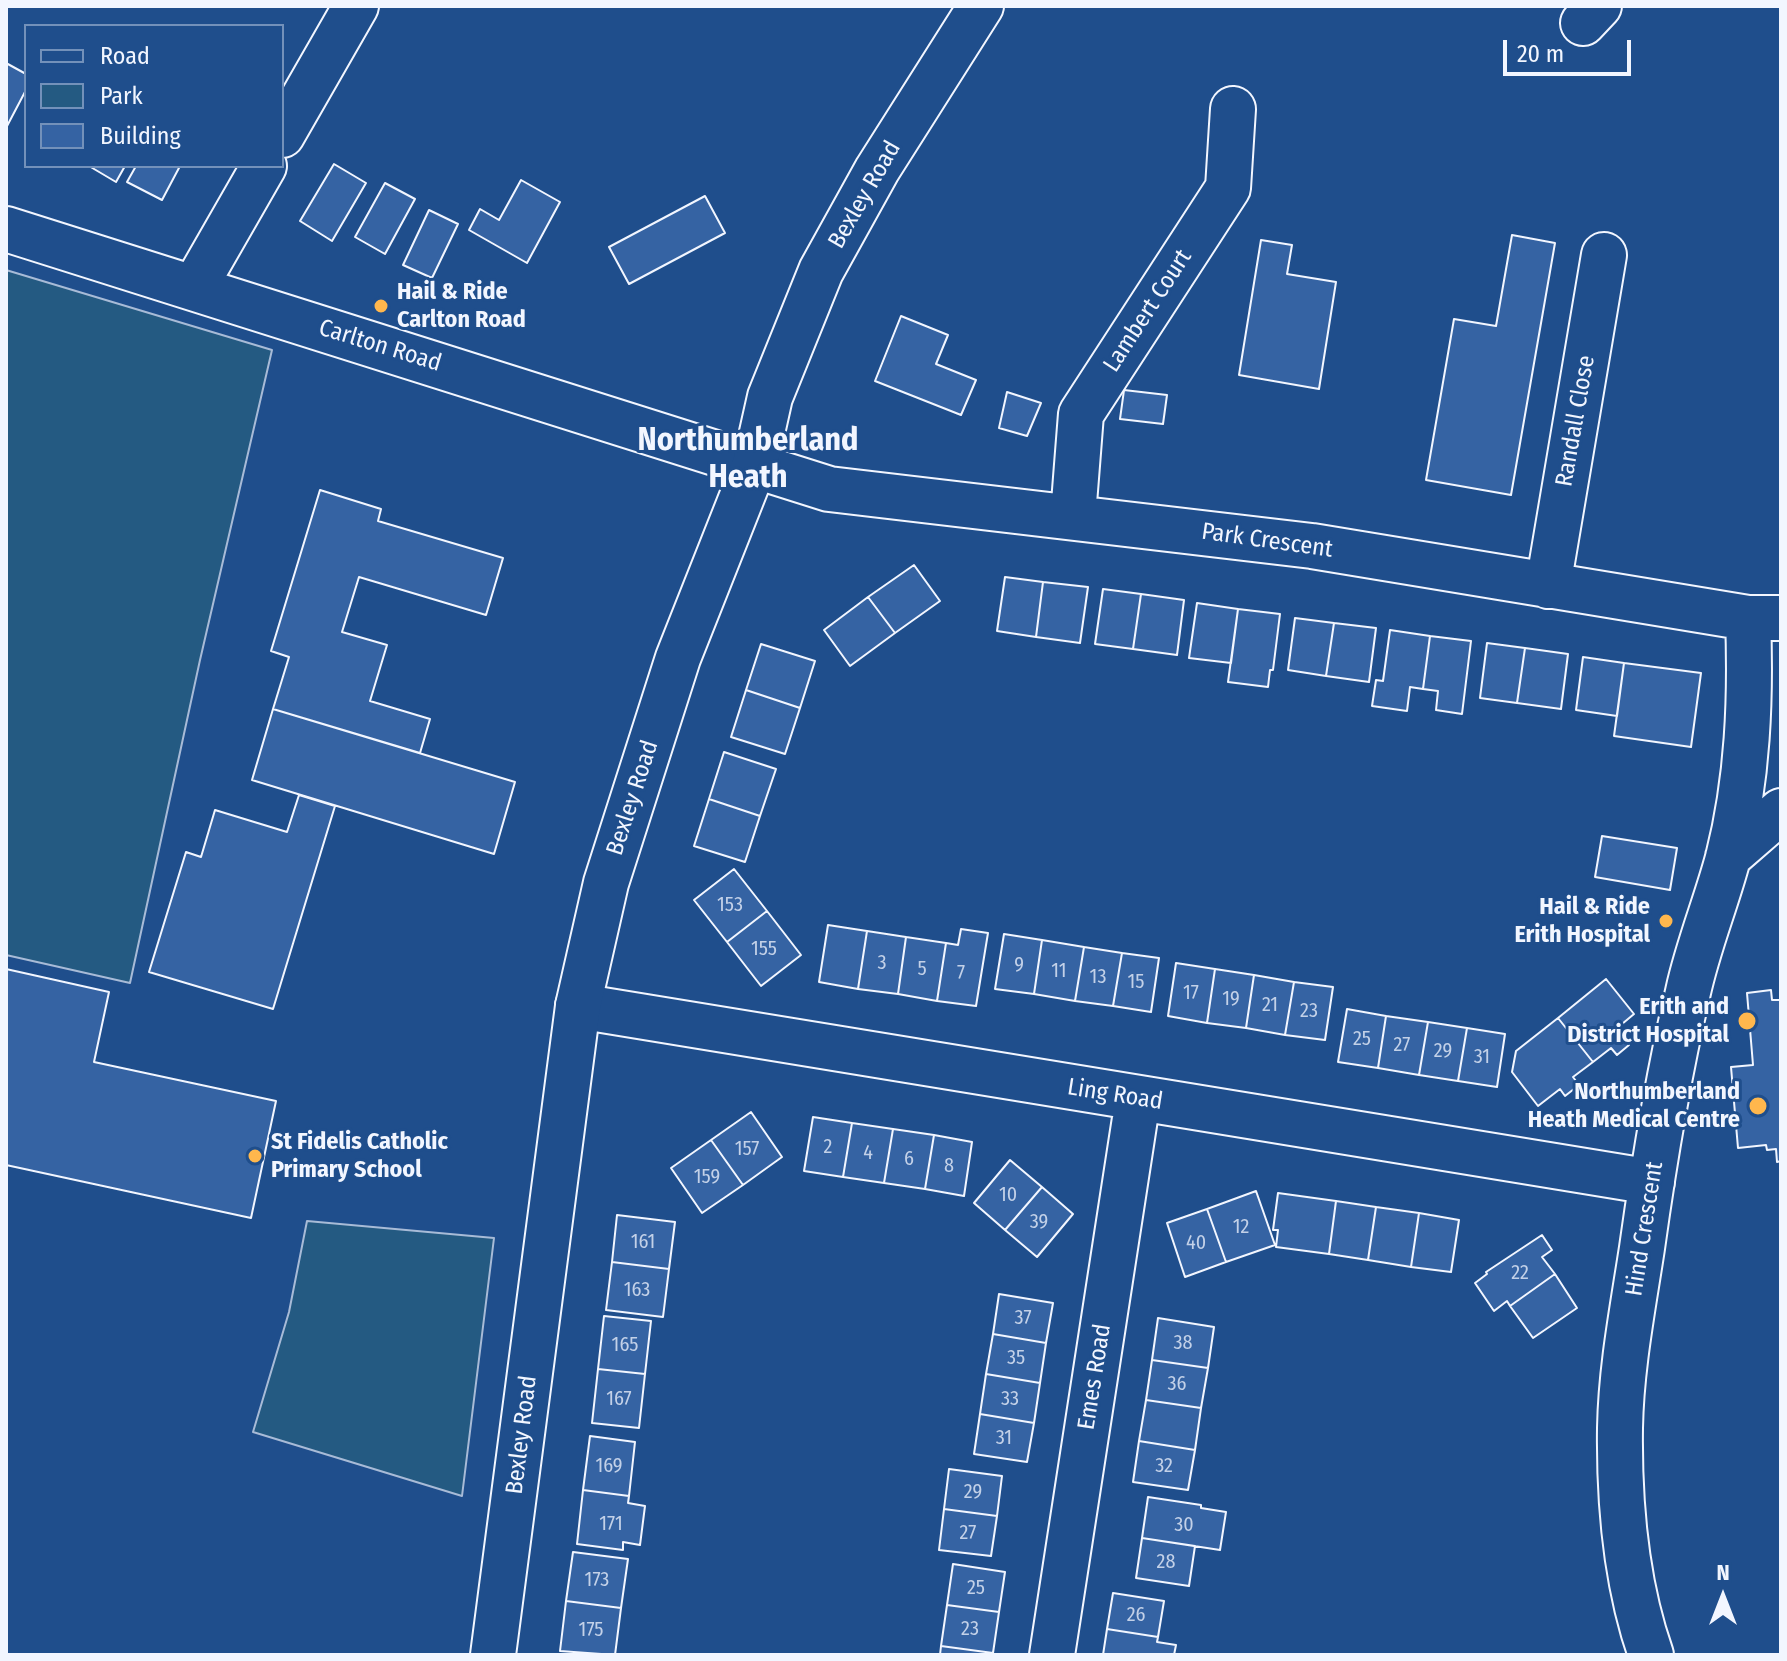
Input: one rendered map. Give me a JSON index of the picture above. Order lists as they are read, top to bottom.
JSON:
{
  "streets": {
    "street": [
      "Bexley Road",
      "Lambert Court",
      "Carlton Road",
      "Randall Close",
      "Park Crescent",
      "Ling Road",
      "Hind Crescent",
      "Emes Road"
    ]
  },
  "crossings": [
    ["Bexley Road", "Carlton Road"],
    ["Bexley Road", "Park Crescent"],
    ["Bexley Road", "Ling Road"],
    ["Lambert Court", "Park Crescent"],
    ["Carlton Road", "Park Crescent"],
    ["Randall Close", "Park Crescent"],
    ["Park Crescent", "Hind Crescent"],
    ["Ling Road", "Hind Crescent"],
    ["Ling Road", "Emes Road"]
  ],
  "districts": ["Northumberland Heath"],
  "places": [
    "Hail & Ride Carlton Road",
    "Hail & Ride Erith Hospital",
    "Erith and District Hospital",
    "Northumberland Heath Medical Centre",
    "St Fidelis Catholic Primary School"
  ],
  "house_numbers": [
    "153",
    "155",
    "3",
    "9",
    "5",
    "11",
    "7",
    "13",
    "15",
    "17",
    "19",
    "21",
    "23",
    "25",
    "27",
    "29",
    "31",
    "2",
    "157",
    "4",
    "6",
    "8",
    "159",
    "10",
    "39",
    "12",
    "161",
    "40",
    "22",
    "163",
    "37",
    "38",
    "165",
    "35",
    "36",
    "167",
    "33",
    "31",
    "169",
    "32",
    "29",
    "171",
    "30",
    "27",
    "28",
    "173",
    "25",
    "26",
    "23",
    "175"
  ],
  "legend": ["Road", "Park", "Building"],
  "scale_bar": "20 m",
  "north": "top"
}
